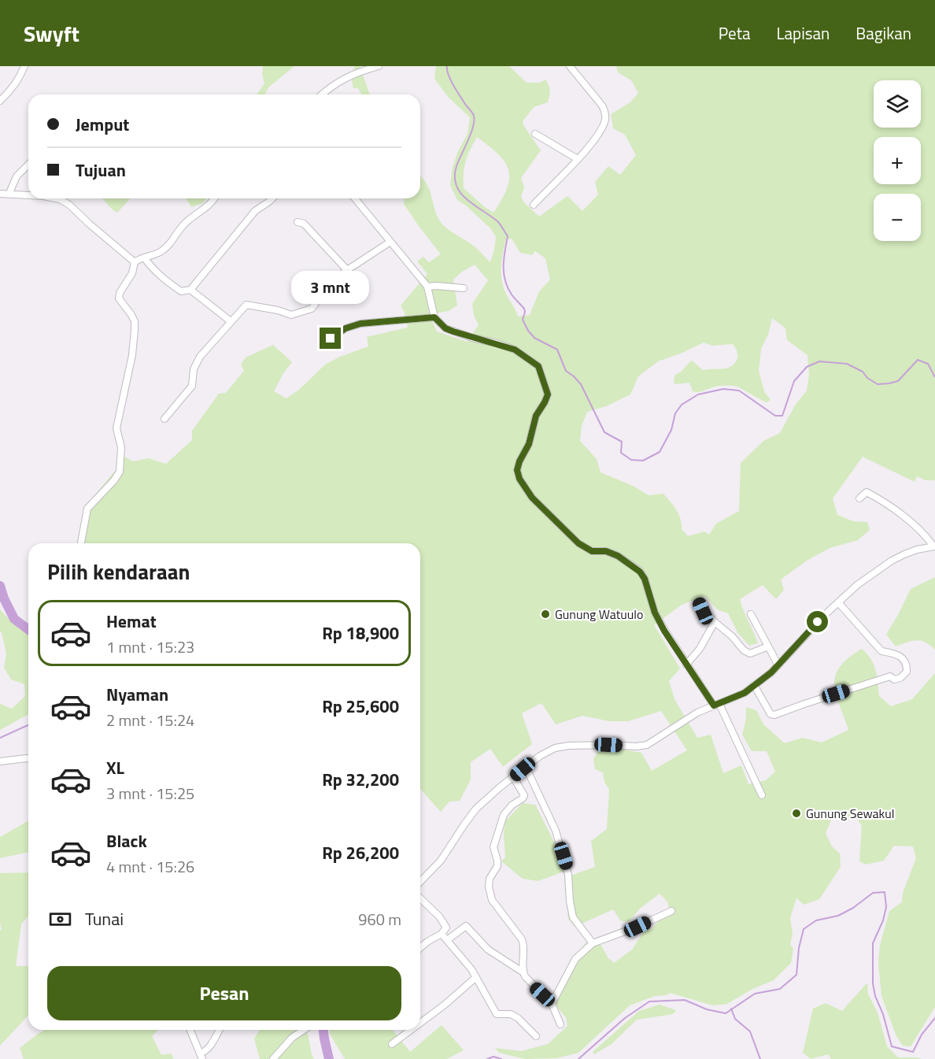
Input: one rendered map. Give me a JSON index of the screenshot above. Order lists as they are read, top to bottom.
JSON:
{
  "places": ["Gunung Watuulo", "Gunung Sewakul"],
  "page": {
    "header": "Swyft",
    "nav": ["Peta", "Lapisan", "Bagikan"],
    "map_buttons": ["+", "−"],
    "banner": ["Jemput", "Tujuan"],
    "bubble": "3 mnt",
    "heading": "Pilih kendaraan",
    "list": [
      {
        "name": "Hemat",
        "note": "1 mnt · 15:23",
        "value": "Rp 18,900"
      },
      {
        "name": "Nyaman",
        "note": "2 mnt · 15:24",
        "value": "Rp 25,600"
      },
      {
        "name": "XL",
        "note": "3 mnt · 15:25",
        "value": "Rp 32,200"
      },
      {
        "name": "Black",
        "note": "4 mnt · 15:26",
        "value": "Rp 26,200"
      }
    ],
    "pay": ["Tunai", "960 m"],
    "buttons": "Pesan"
  }
}
